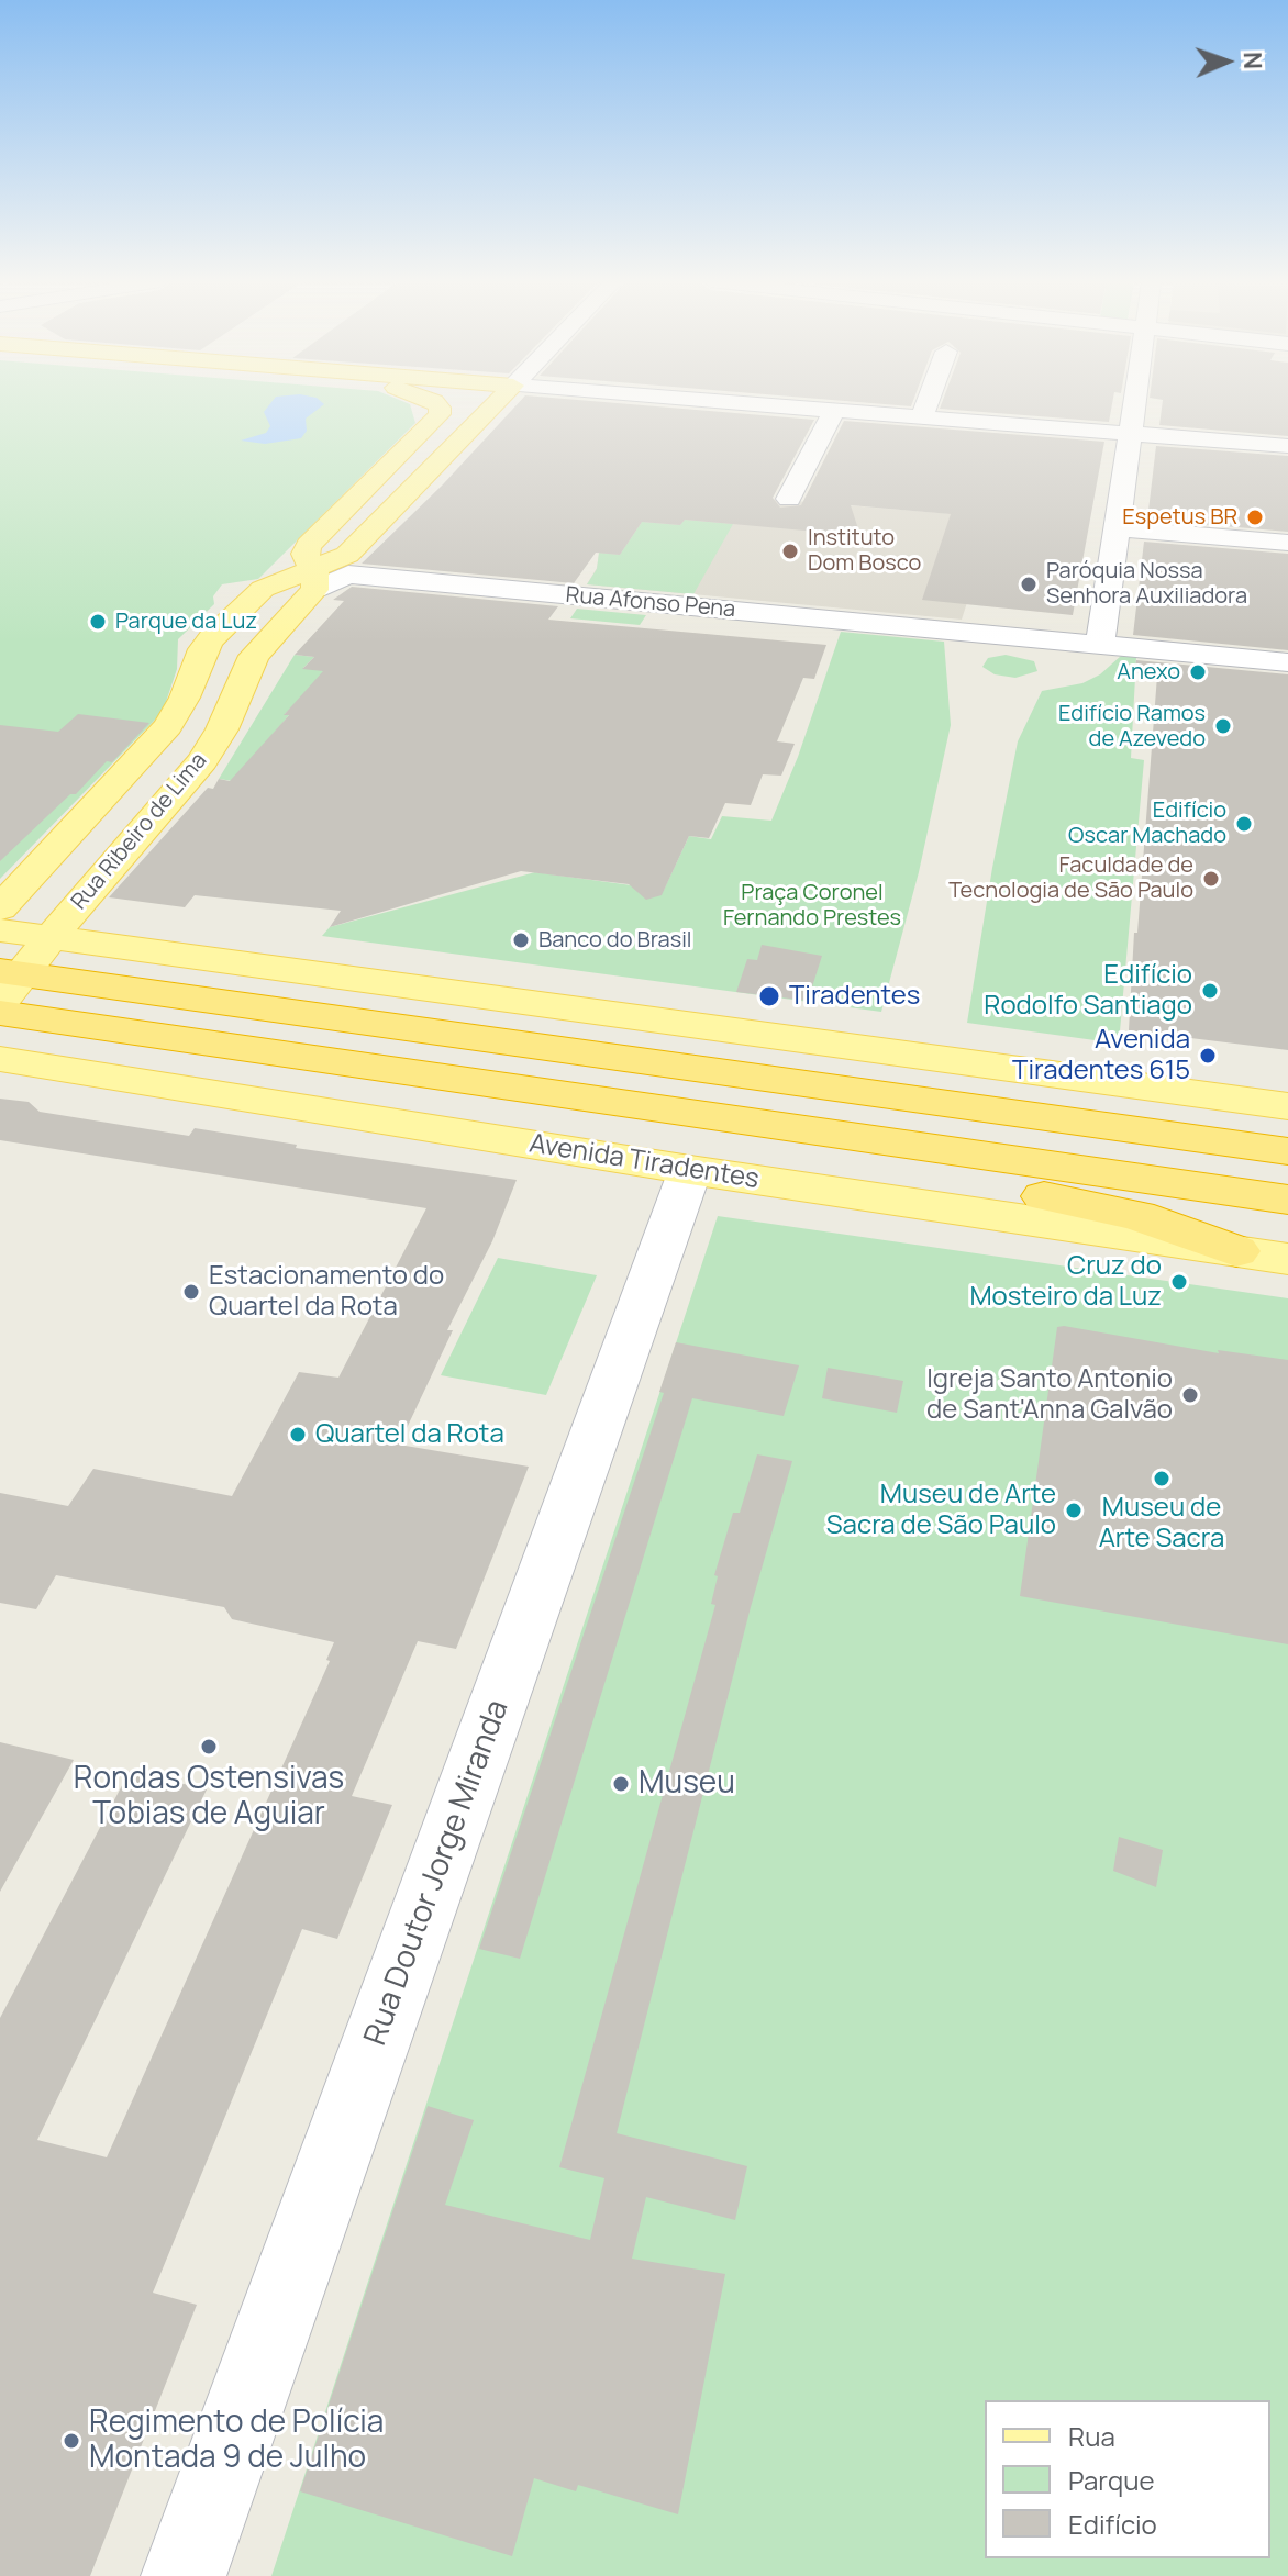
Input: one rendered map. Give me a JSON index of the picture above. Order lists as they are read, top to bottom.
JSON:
{
  "streets": {
    "highway": ["Avenida Tiradentes"],
    "main road": ["Rua Ribeiro de Lima"],
    "street": ["Rua Afonso Pena", "Rua Doutor Jorge Miranda"]
  },
  "crossings": [
    ["Rua Afonso Pena", "Rua Ribeiro de Lima"],
    ["Avenida Tiradentes", "Rua Doutor Jorge Miranda"]
  ],
  "parks": ["Praça Coronel Fernando Prestes"],
  "places": [
    "Espetus BR",
    "Instituto Dom Bosco",
    "Paróquia Nossa Senhora Auxiliadora",
    "Parque da Luz",
    "Anexo",
    "Edifício Ramos de Azevedo",
    "Edifício Oscar Machado",
    "Faculdade de Tecnologia de São Paulo",
    "Banco do Brasil",
    "Edifício Rodolfo Santiago",
    "Tiradentes",
    "Avenida Tiradentes 615",
    "Cruz do Mosteiro da Luz",
    "Estacionamento do Quartel da Rota",
    "Igreja Santo Antonio de Sant'Anna Galvão",
    "Quartel da Rota",
    "Museu de Arte Sacra",
    "Museu de Arte Sacra de São Paulo",
    "Rondas Ostensivas Tobias de Aguiar",
    "Museu",
    "Regimento de Polícia Montada 9 de Julho"
  ],
  "legend": ["Rua", "Parque", "Edifício"],
  "north": "right"
}
